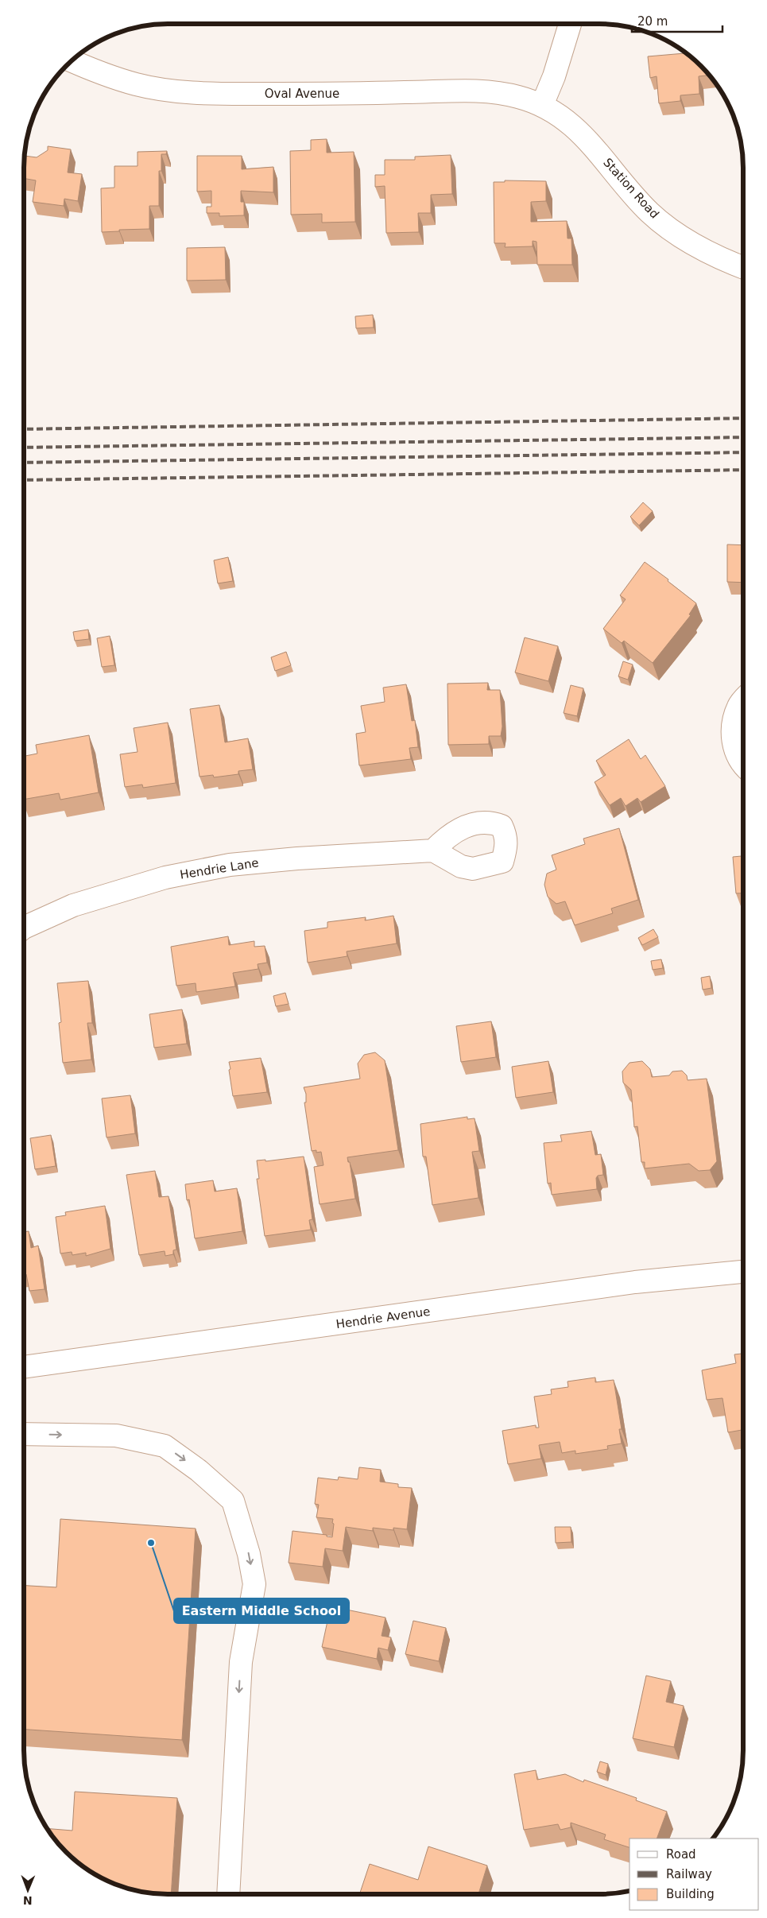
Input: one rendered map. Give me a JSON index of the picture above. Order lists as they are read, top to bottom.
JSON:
{
  "streets": {
    "street": [
      "Oval Avenue",
      "Station Road",
      "Hendrie Lane",
      "Hendrie Avenue"
    ]
  },
  "crossings": [
    ["Oval Avenue", "Station Road"]
  ],
  "places": ["Eastern Middle School"],
  "legend": ["Road", "Railway", "Building"],
  "scale_bar": "20 m",
  "north": "bottom"
}
